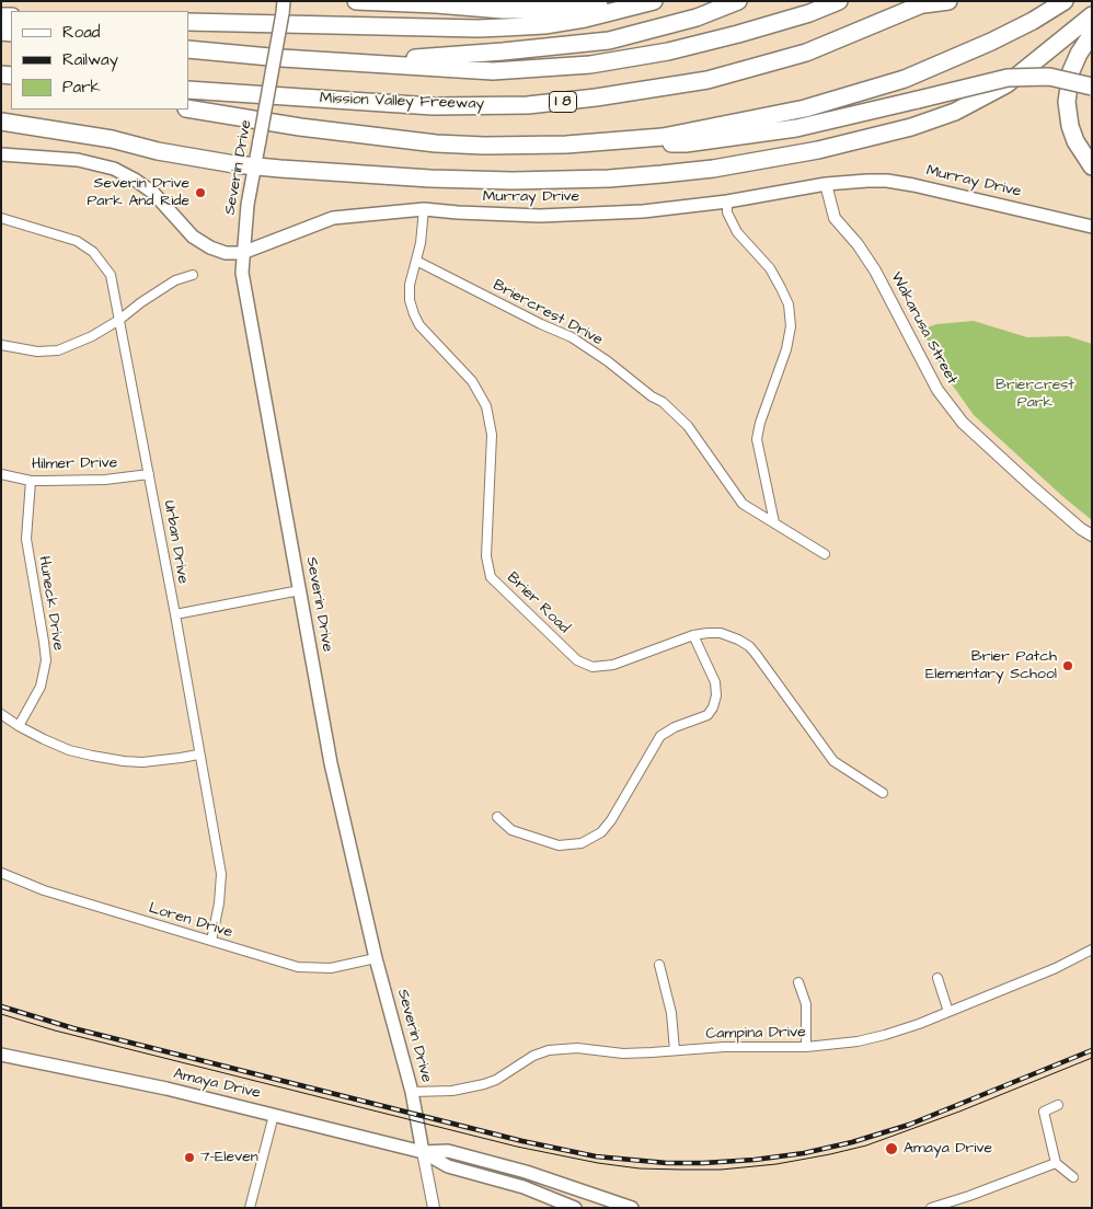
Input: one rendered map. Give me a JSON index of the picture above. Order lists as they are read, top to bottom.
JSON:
{
  "streets": {
    "highway": ["Mission Valley Freeway", "I 8"],
    "main road": ["Severin Drive", "Murray Drive", "Amaya Drive"],
    "street": [
      "Briercrest Drive",
      "Wakarusa Street",
      "Hilmer Drive",
      "Urban Drive",
      "Huneck Drive",
      "Brier Road",
      "Loren Drive",
      "Campina Drive"
    ]
  },
  "crossings": [
    ["Severin Drive", "Murray Drive"],
    ["Severin Drive", "Loren Drive"],
    ["Severin Drive", "Campina Drive"],
    ["Severin Drive", "Amaya Drive"],
    ["Murray Drive", "Wakarusa Street"],
    ["Murray Drive", "Brier Road"],
    ["Briercrest Drive", "Brier Road"],
    ["Hilmer Drive", "Urban Drive"],
    ["Hilmer Drive", "Huneck Drive"],
    ["Urban Drive", "Loren Drive"]
  ],
  "parks": ["Briercrest Park"],
  "places": [
    "Severin Drive Park And Ride",
    "Brier Patch Elementary School",
    "Amaya Drive",
    "7-Eleven"
  ],
  "legend": ["Road", "Railway", "Park"]
}
